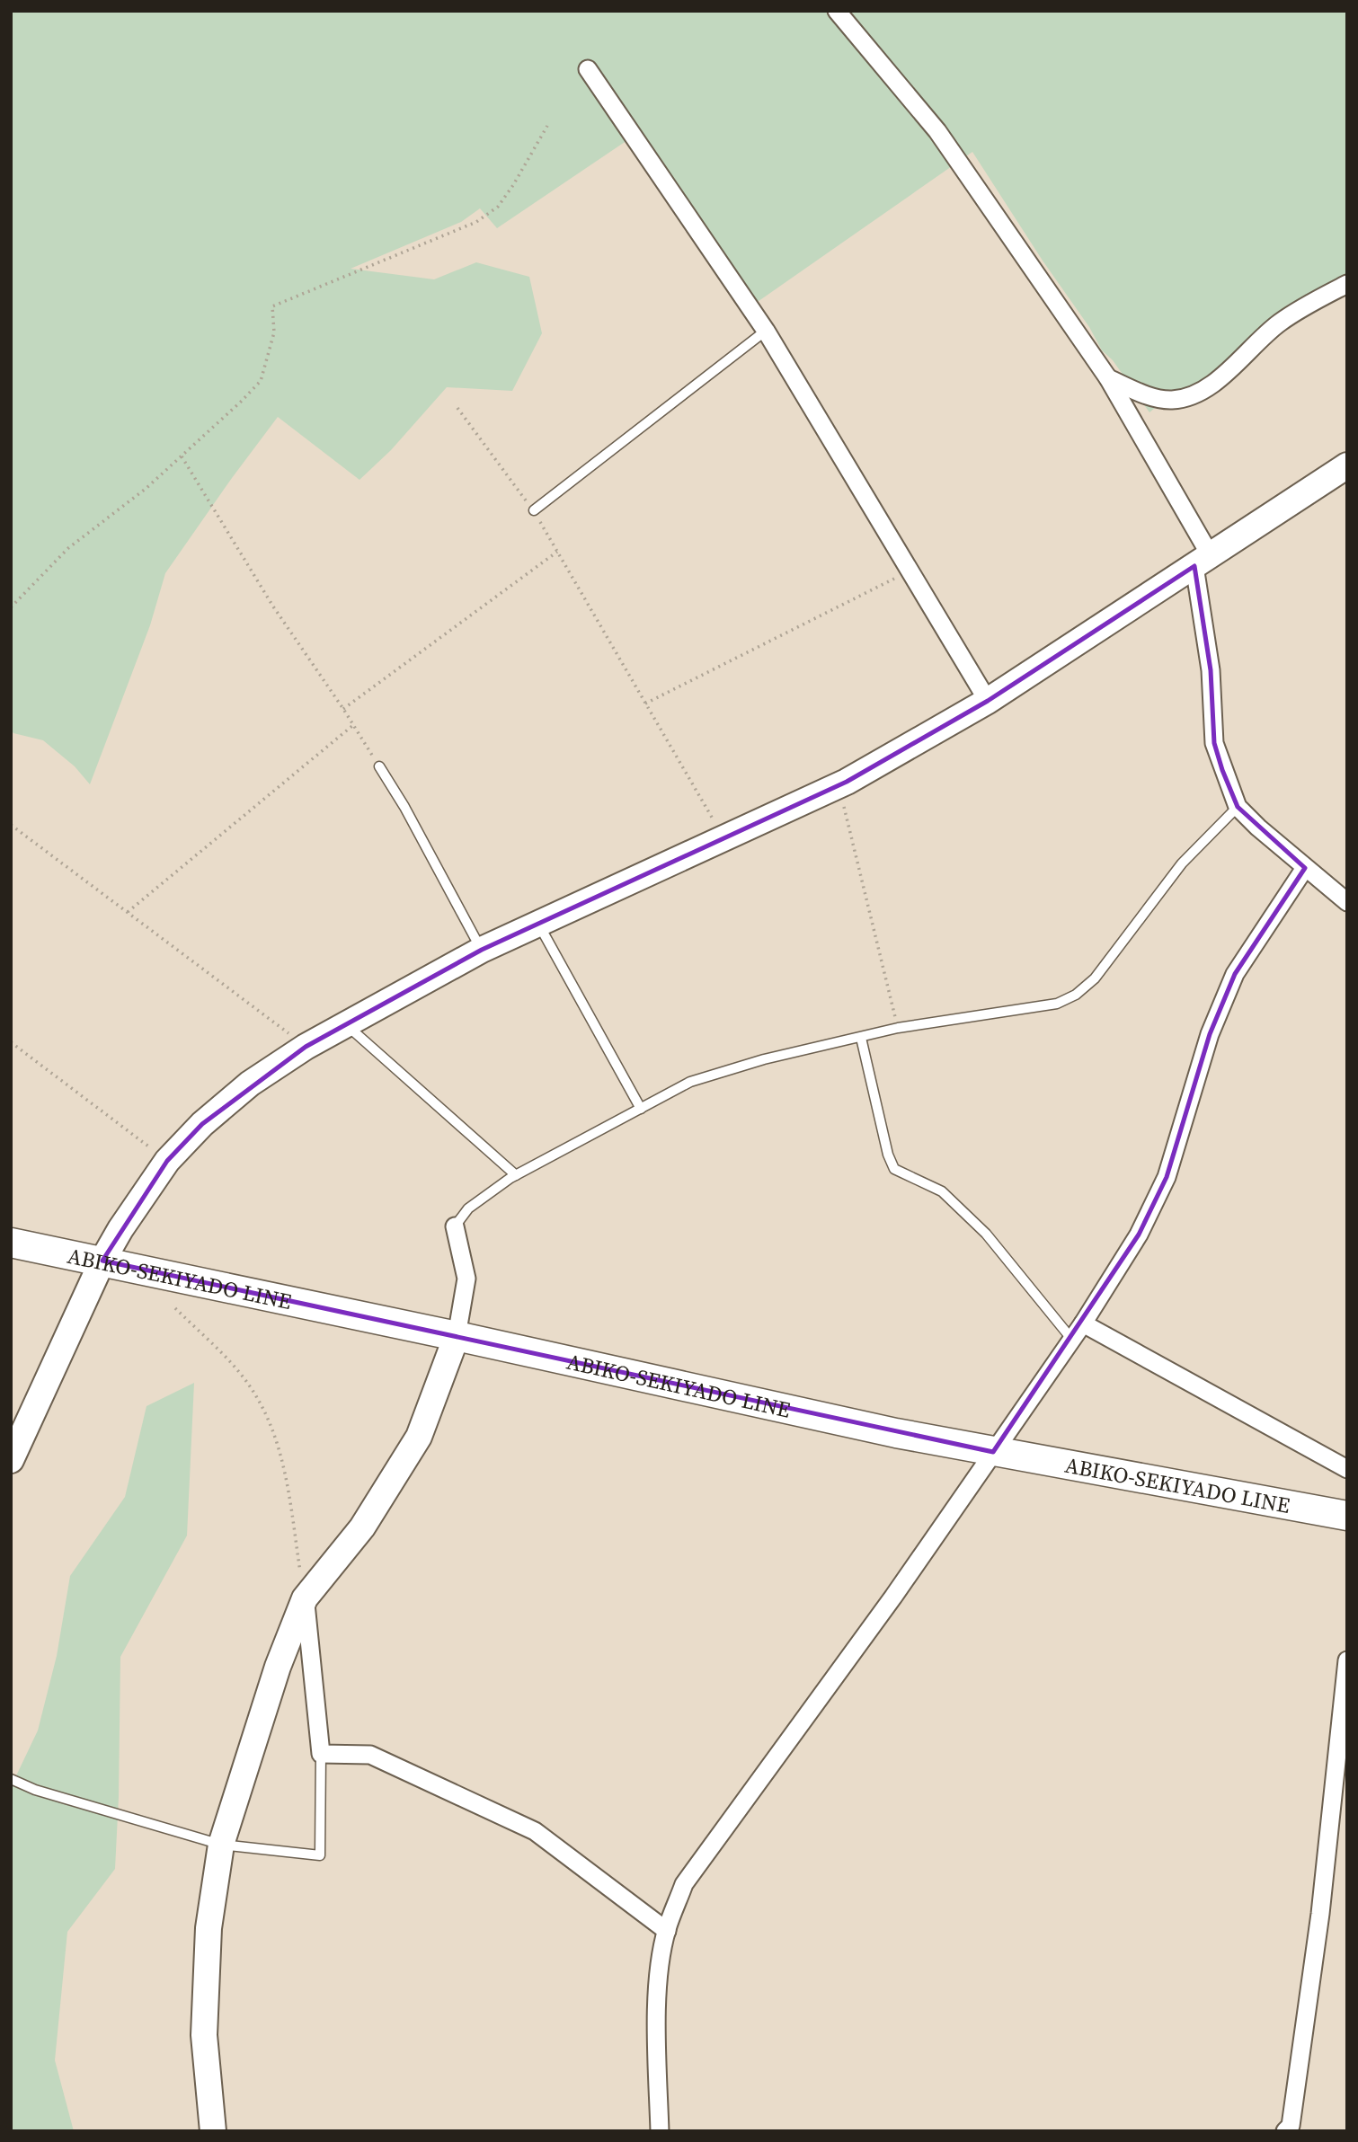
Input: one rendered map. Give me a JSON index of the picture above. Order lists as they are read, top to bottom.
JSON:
{
  "streets": {
    "main road": ["ABIKO-SEKIYADO LINE"]
  }
}
